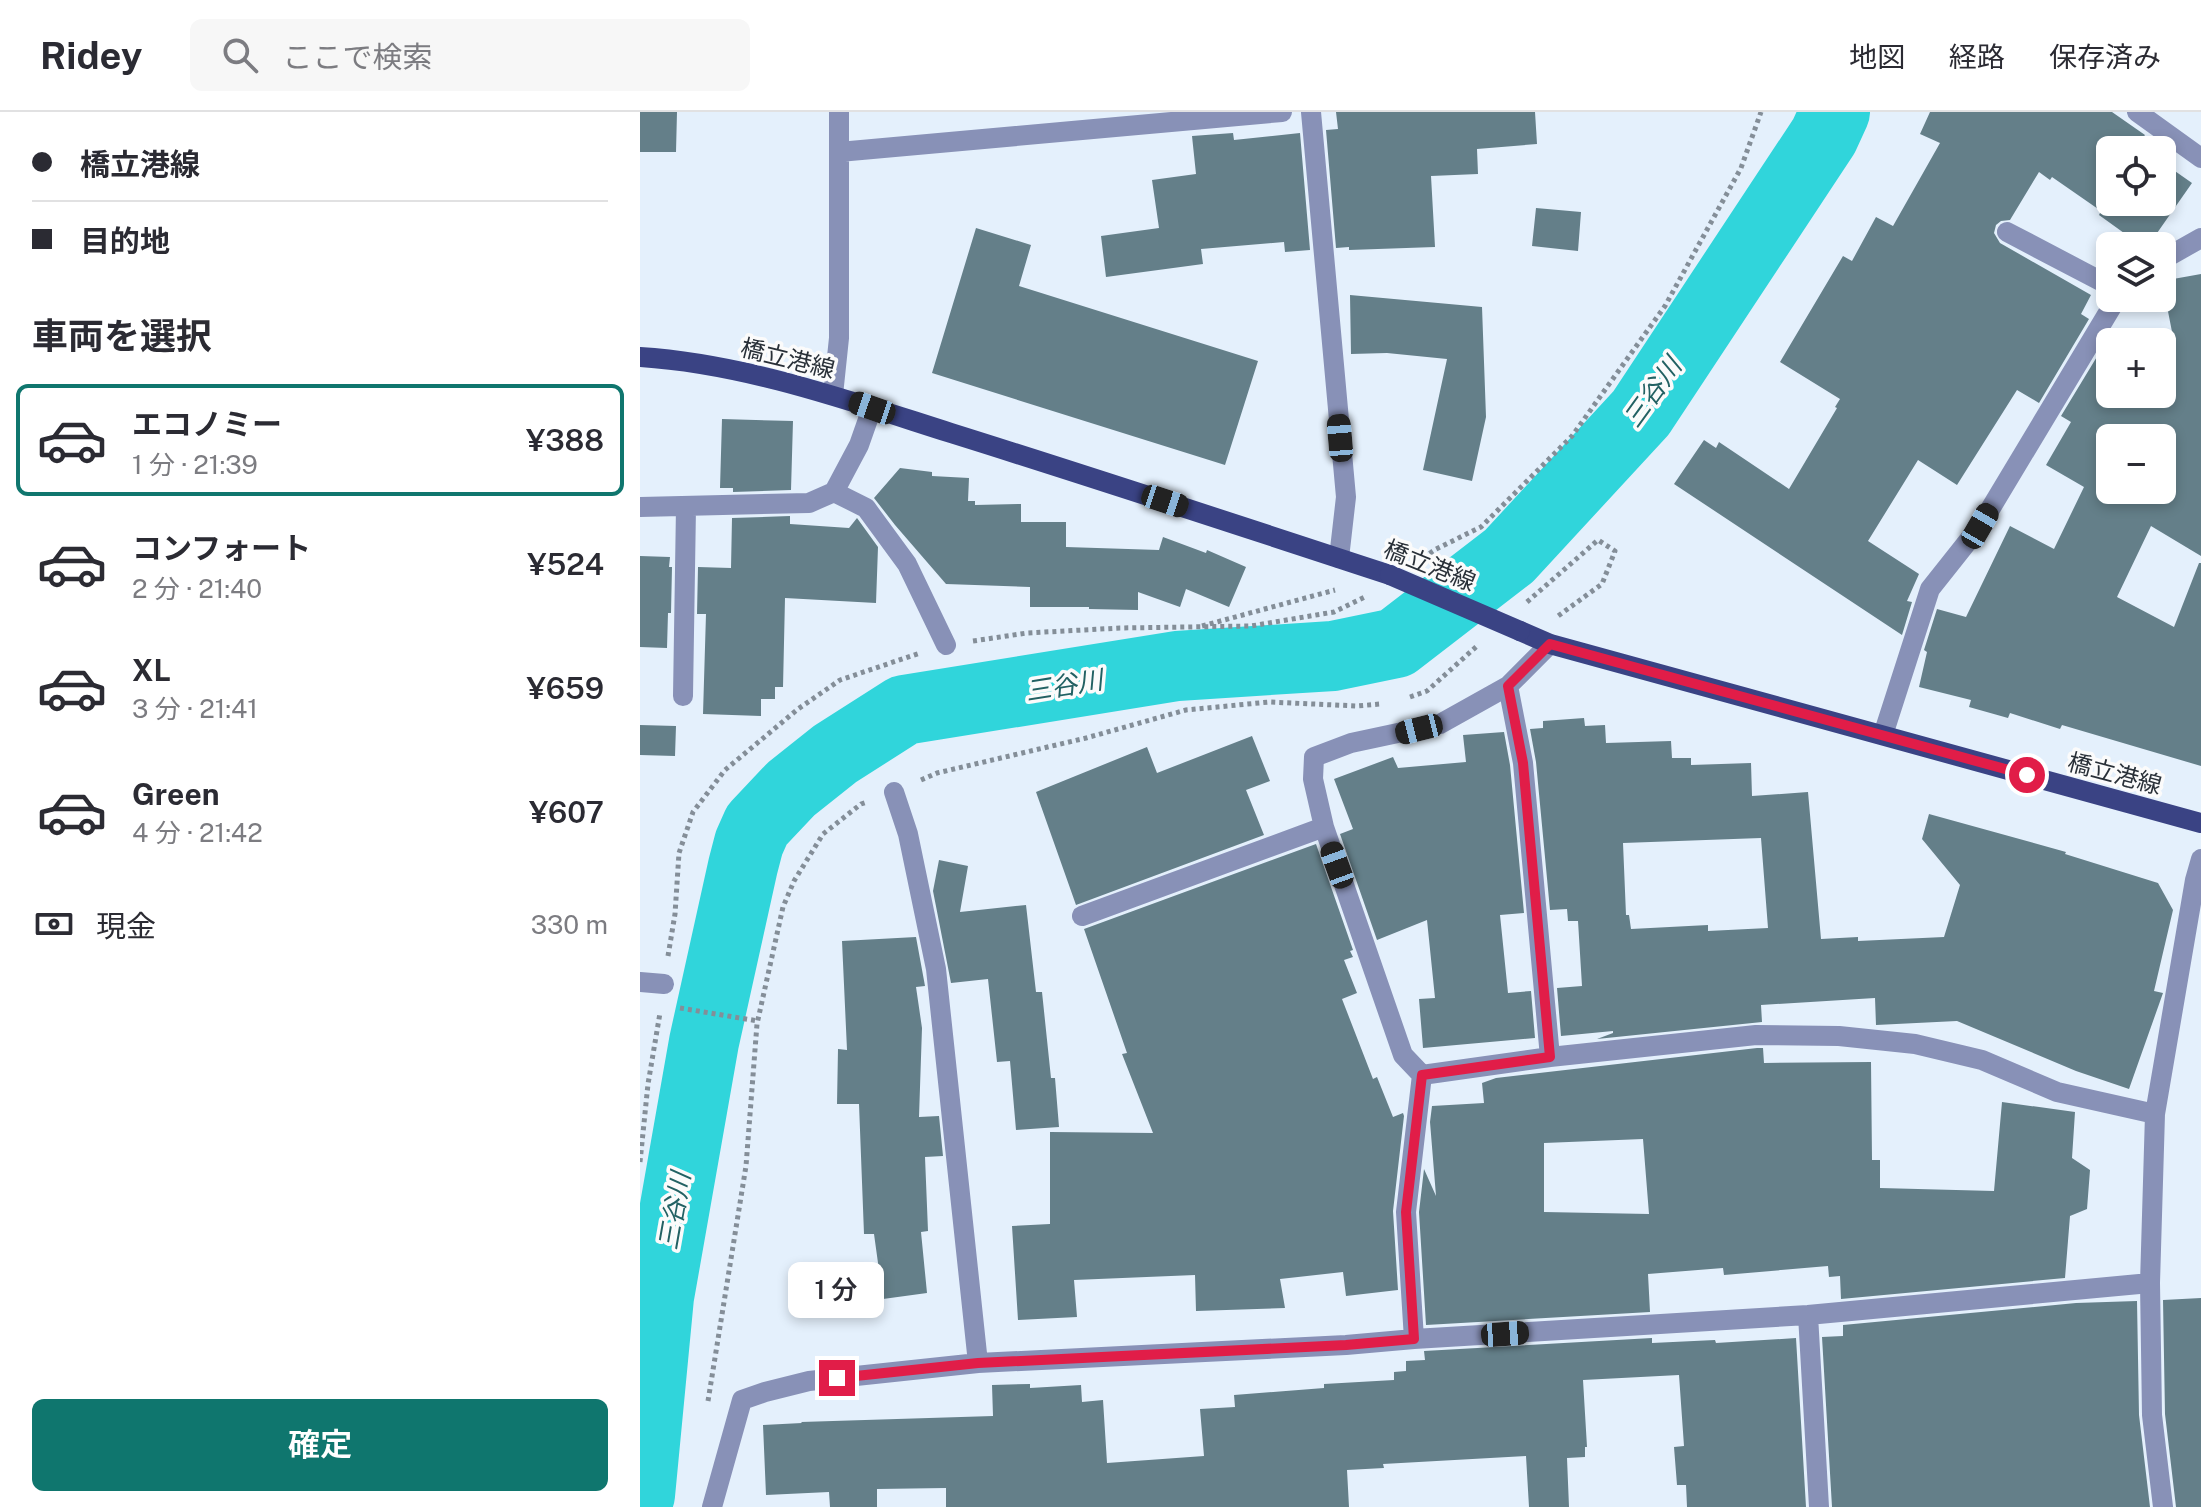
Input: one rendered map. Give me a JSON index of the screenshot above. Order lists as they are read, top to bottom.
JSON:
{
  "streets": {
    "main road": ["橋立港線"]
  },
  "water": ["三谷川"],
  "page": {
    "header": "Ridey",
    "search": "ここで検索",
    "nav": ["地図", "経路", "保存済み"],
    "banner": ["橋立港線", "目的地"],
    "map_buttons": ["+", "−"],
    "heading": "車両を選択",
    "list": [
      {
        "name": "エコノミー",
        "note": "1 分 · 21:39",
        "value": "¥388"
      },
      {
        "name": "コンフォート",
        "note": "2 分 · 21:40",
        "value": "¥524"
      },
      {
        "name": "XL",
        "note": "3 分 · 21:41",
        "value": "¥659"
      },
      {
        "name": "Green",
        "note": "4 分 · 21:42",
        "value": "¥607"
      }
    ],
    "pay": ["現金", "330 m"],
    "bubble": "1 分",
    "buttons": "確定"
  }
}
